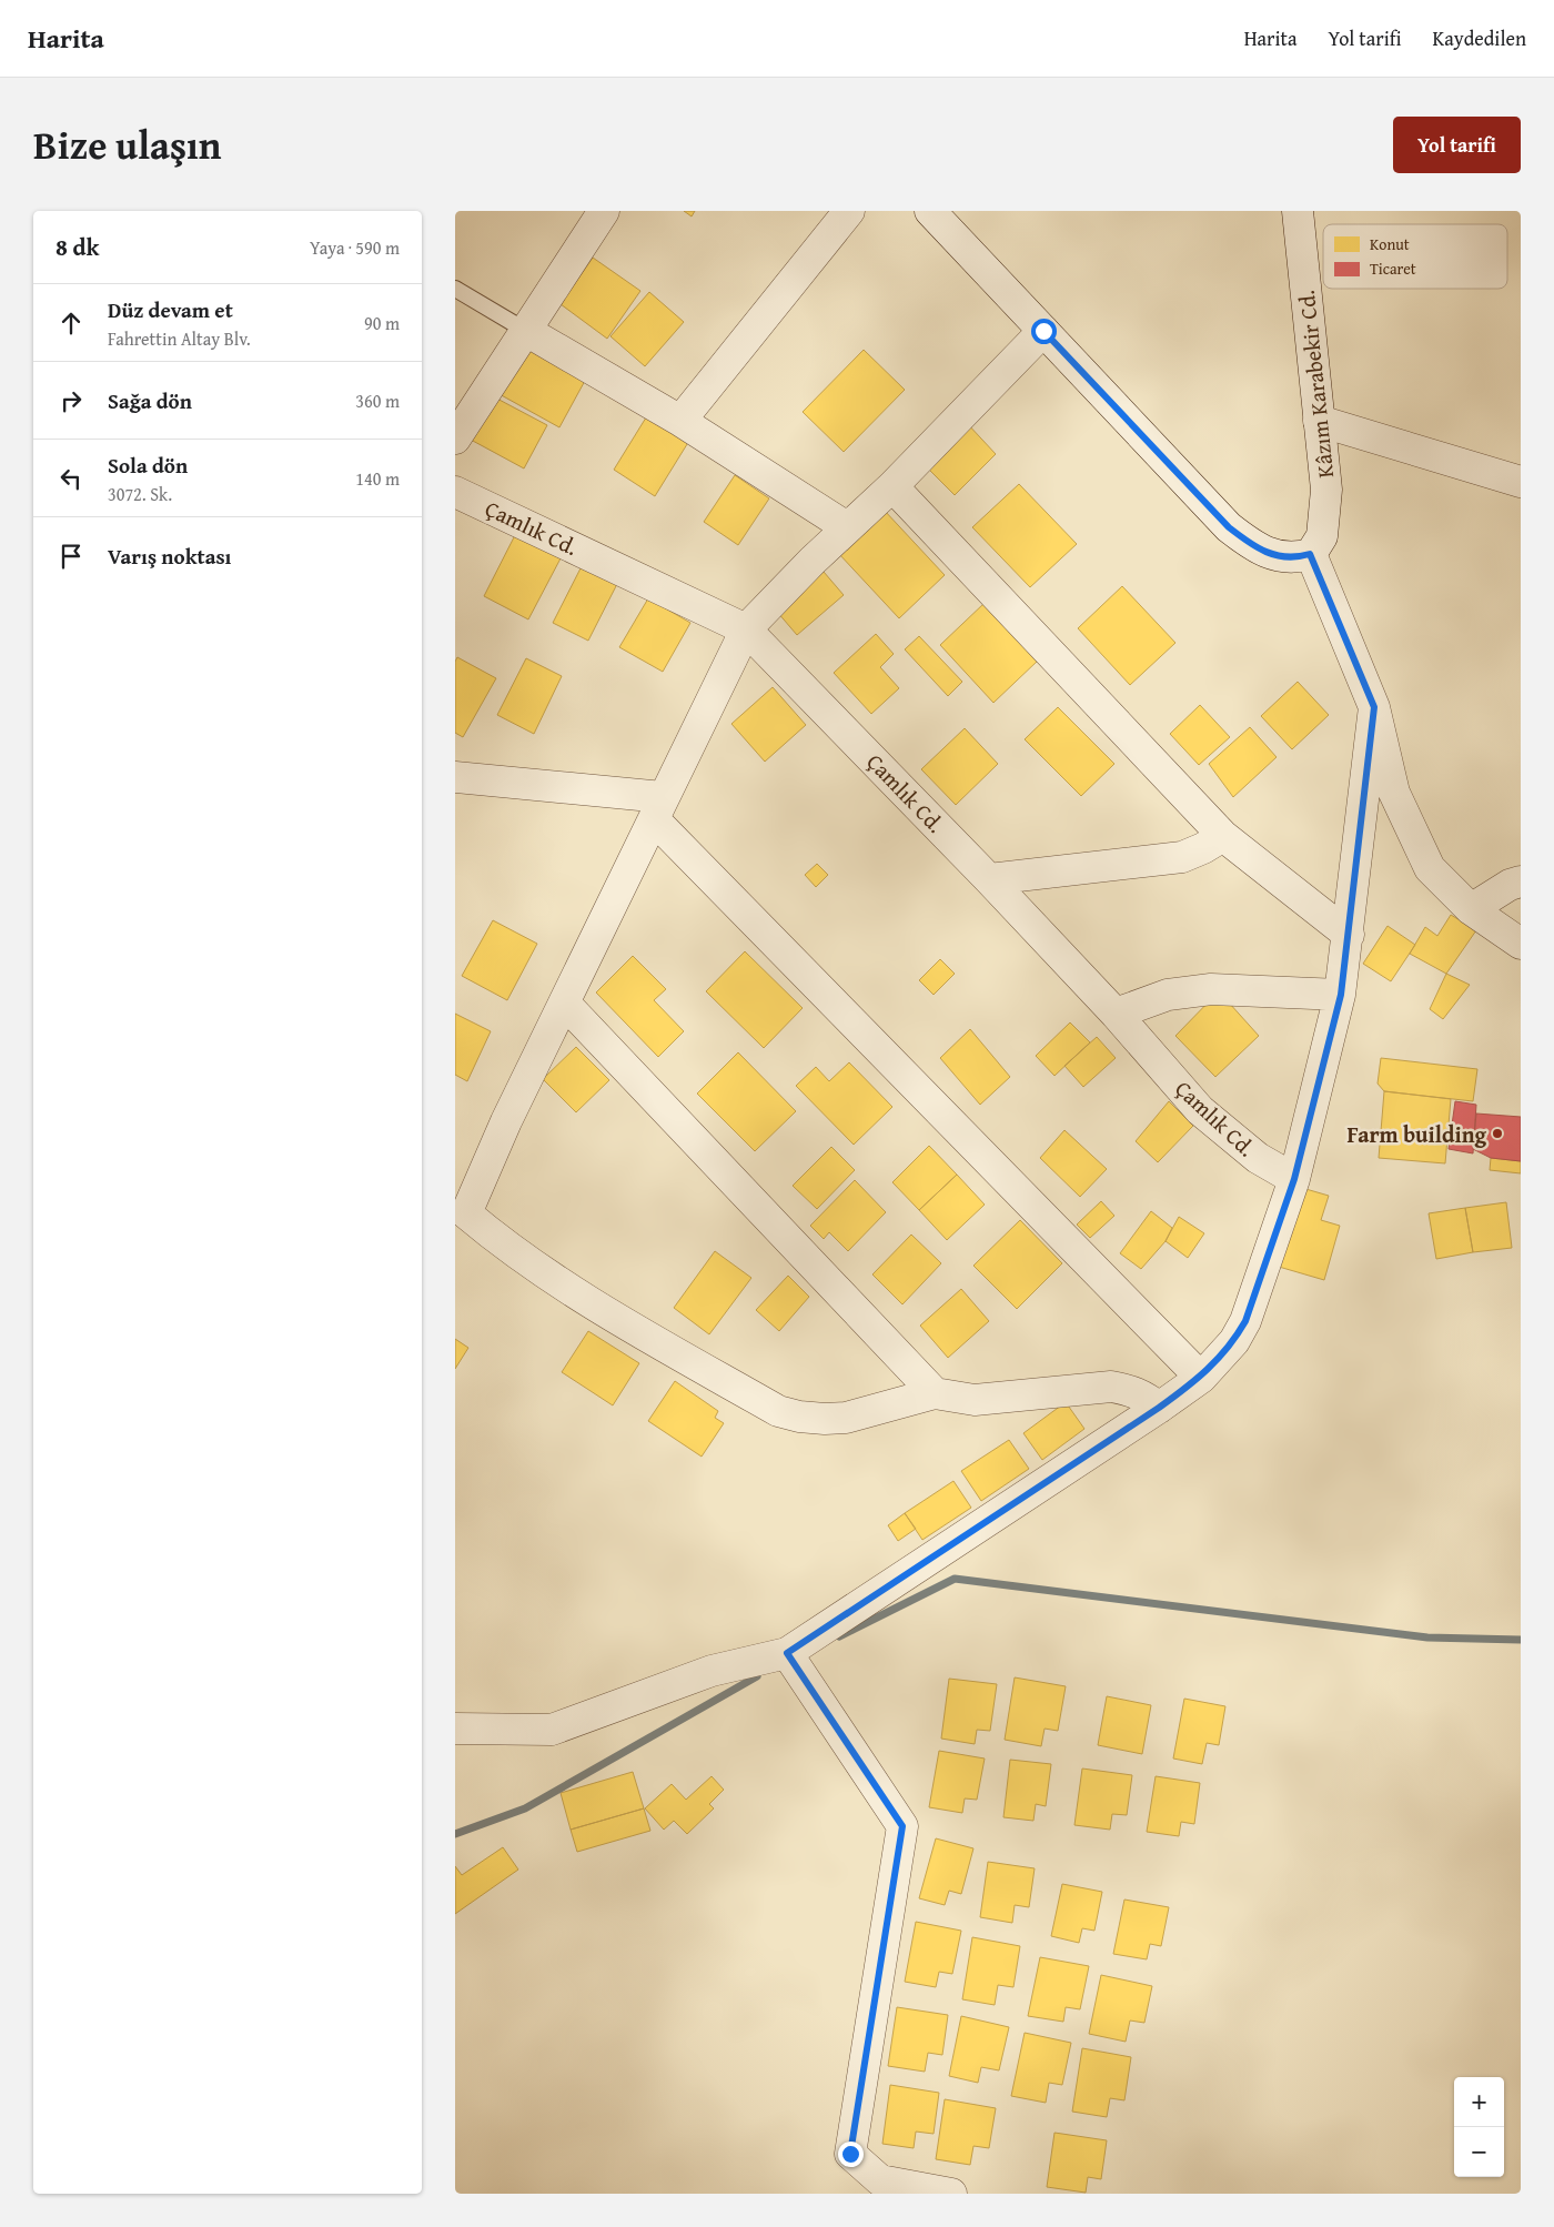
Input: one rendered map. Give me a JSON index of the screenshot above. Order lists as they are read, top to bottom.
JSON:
{
  "streets": {
    "street": ["Kâzım Karabekir Cd.", "Çamlık Cd."]
  },
  "places": ["Farm building"],
  "legend": ["Konut", "Ticaret"],
  "page": {
    "header": "Harita",
    "nav": ["Harita", "Yol tarifi", "Kaydedilen"],
    "title": "Bize ulaşın",
    "buttons": "Yol tarifi",
    "heading": ["8 dk", "Yaya · 590 m"],
    "list": [
      ["Düz devam et", "Fahrettin Altay Blv.", "90 m"],
      ["Sağa dön", "360 m"],
      ["Sola dön", "3072. Sk.", "140 m"],
      "Varış noktası"
    ],
    "map_buttons": ["+", "−"]
  }
}
